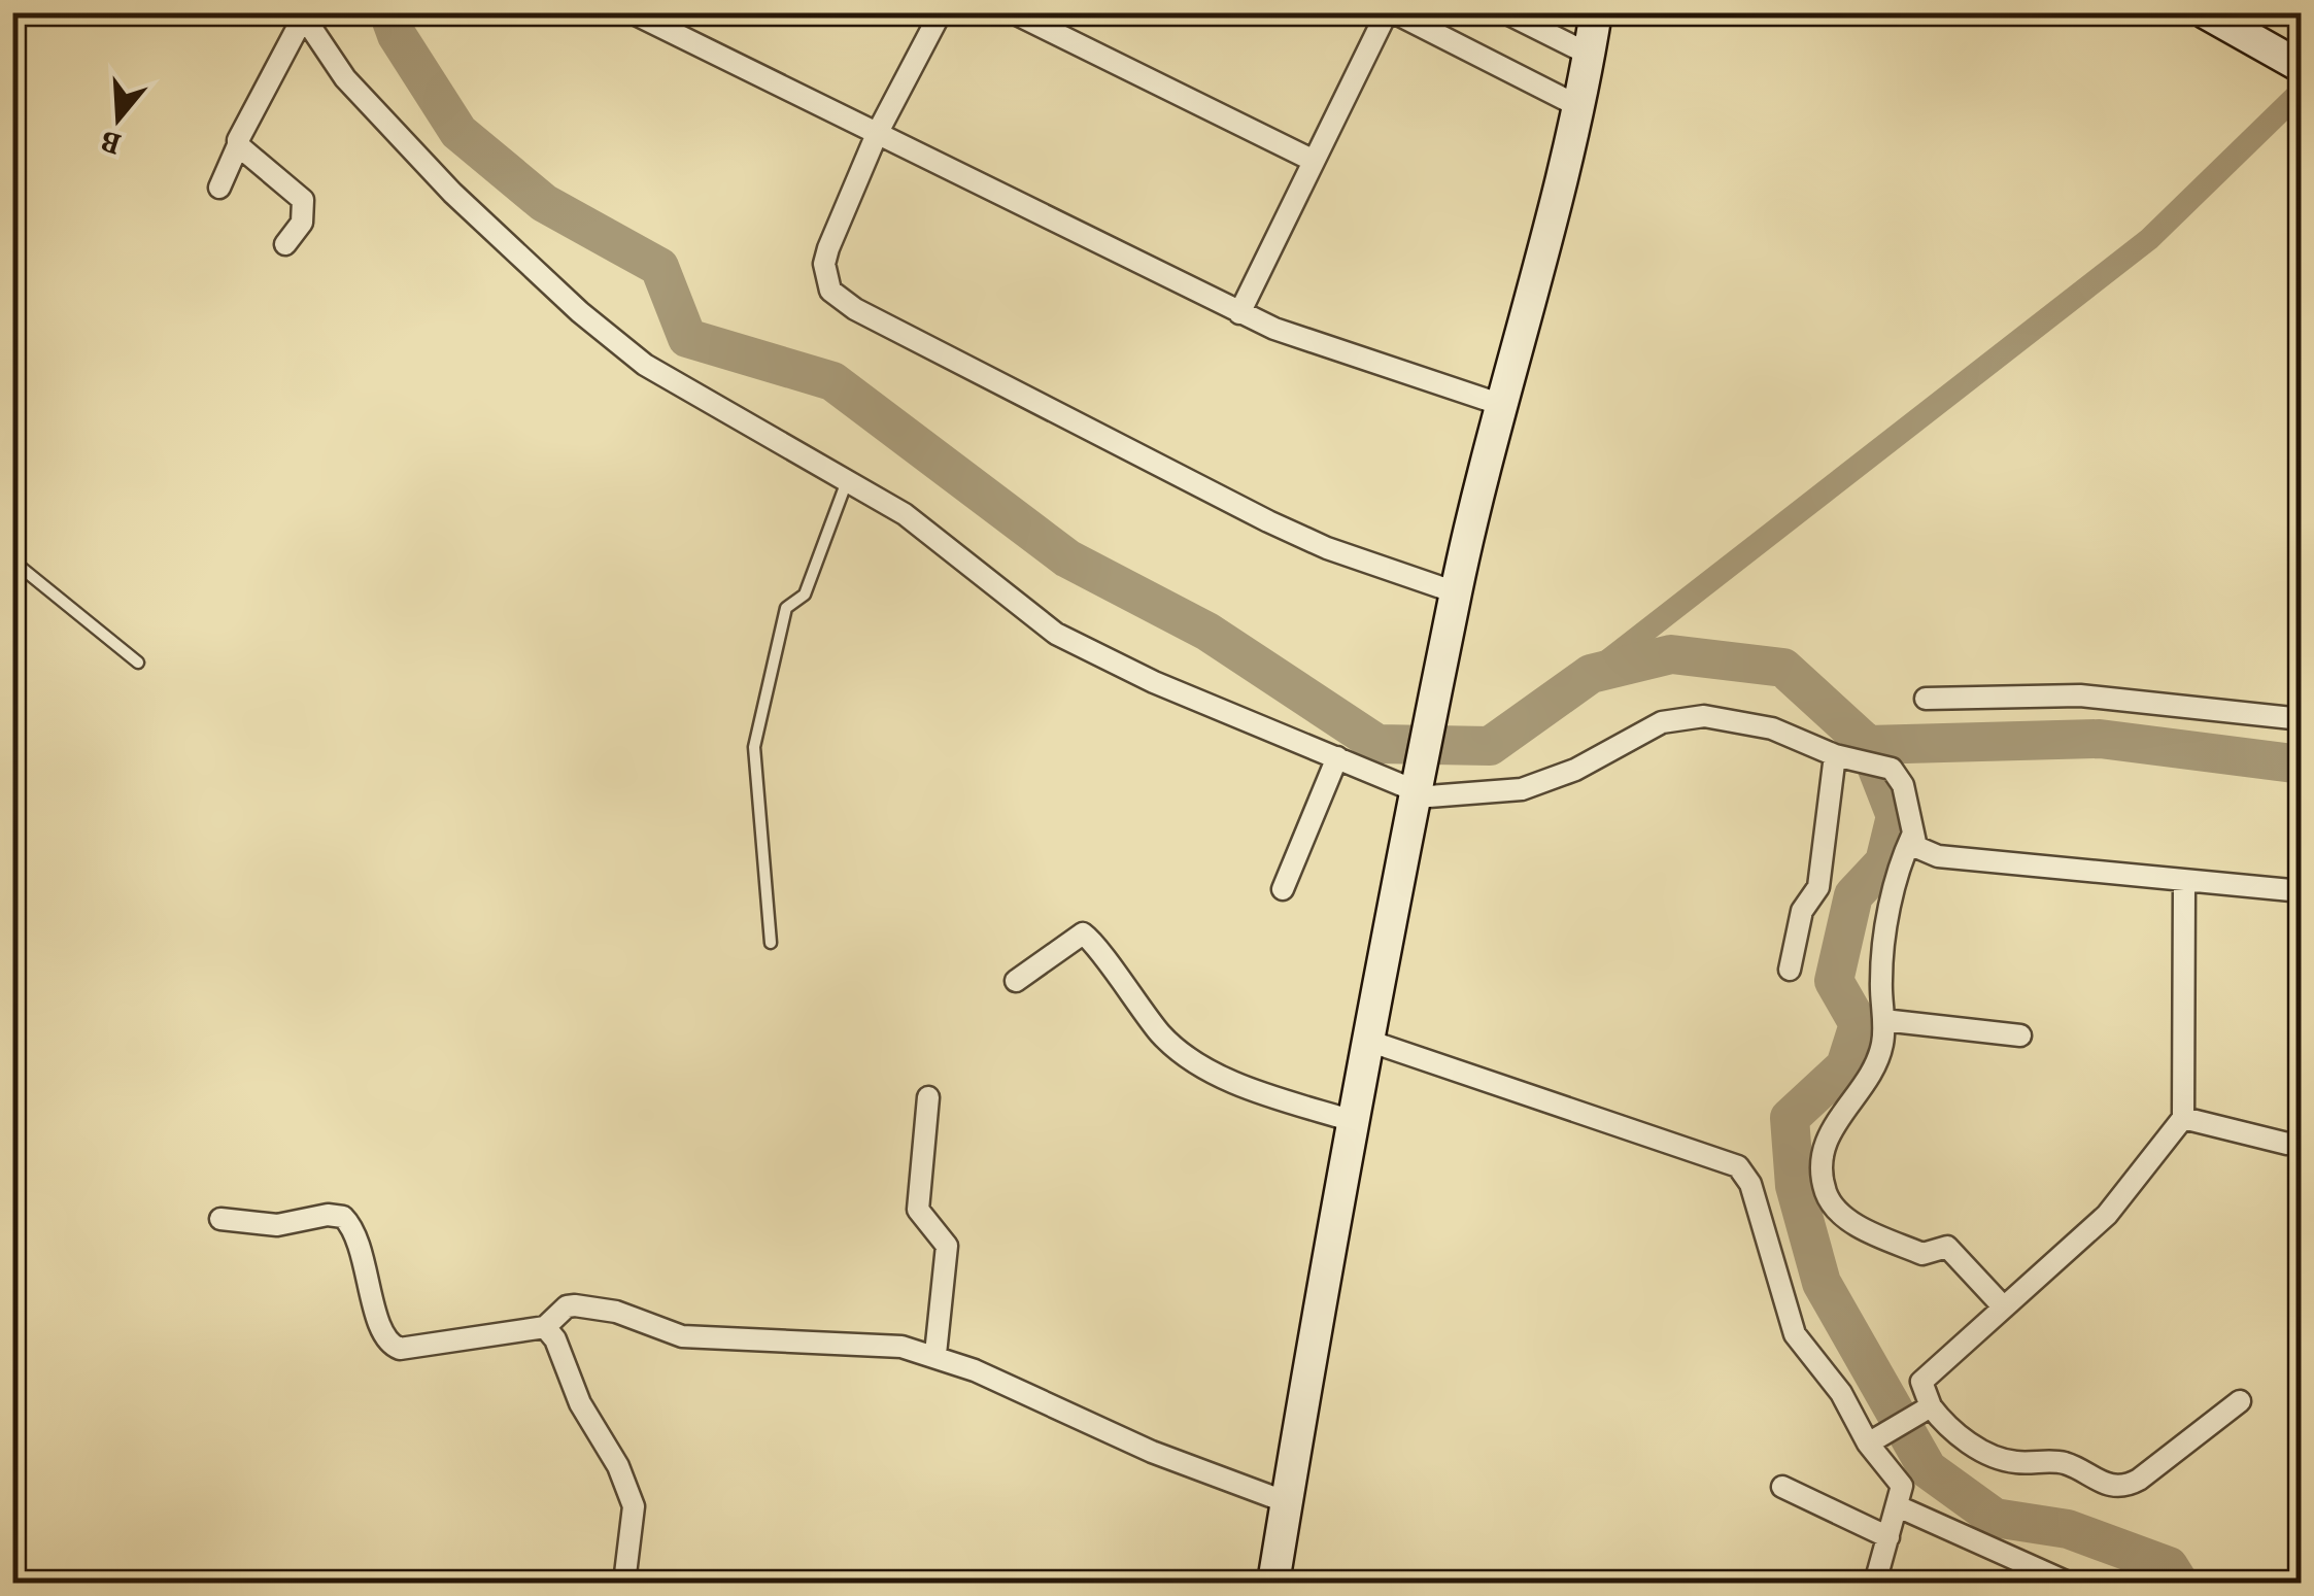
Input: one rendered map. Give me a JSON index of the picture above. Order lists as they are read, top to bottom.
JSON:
{
  "north": "bottom"
}
